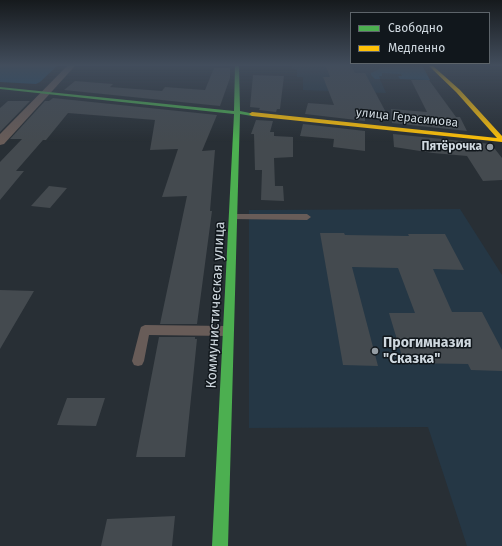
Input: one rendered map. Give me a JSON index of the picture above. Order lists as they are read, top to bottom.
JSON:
{
  "streets": {
    "street": ["улица Герасимова", "Коммунистическая улица"]
  },
  "crossings": [
    ["улица Герасимова", "Коммунистическая улица"]
  ],
  "places": ["Пятёрочка", "Прогимназия \"Сказка\""],
  "legend": ["Свободно", "Медленно"]
}
